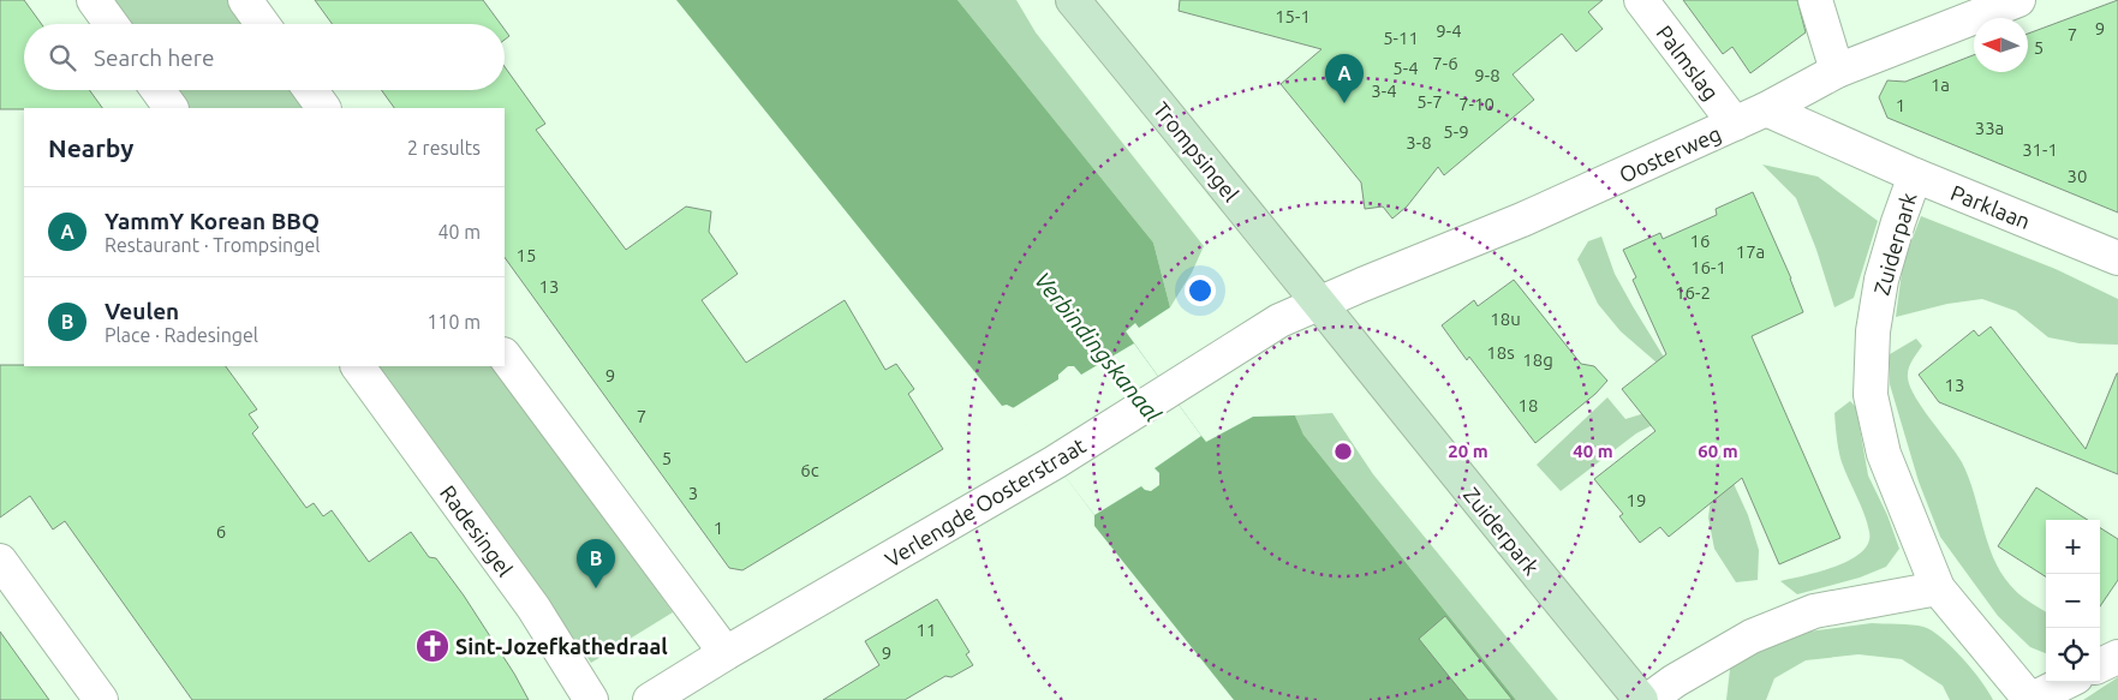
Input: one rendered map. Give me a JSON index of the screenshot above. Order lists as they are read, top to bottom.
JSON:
{
  "streets": {
    "main road": ["Trompsingel", "Zuiderpark"],
    "street": [
      "Palmslag",
      "Oosterweg",
      "Parklaan",
      "Verlengde Oosterstraat",
      "Radesingel"
    ]
  },
  "crossings": [
    ["Palmslag", "Oosterweg"],
    ["Trompsingel", "Oosterweg"],
    ["Trompsingel", "Zuiderpark"],
    ["Trompsingel", "Verlengde Oosterstraat"],
    ["Oosterweg", "Parklaan"],
    ["Oosterweg", "Zuiderpark"],
    ["Oosterweg", "Verlengde Oosterstraat"],
    ["Parklaan", "Zuiderpark"],
    ["Zuiderpark", "Verlengde Oosterstraat"]
  ],
  "water": ["Verbindingskanaal"],
  "places": {
    "church": ["Sint-Jozefkathedraal"]
  },
  "house_numbers": [
    "15-1",
    "9",
    "9-4",
    "7",
    "5-11",
    "5",
    "7-6",
    "5-4",
    "9-8",
    "1a",
    "3-4",
    "5-7",
    "7-10",
    "1",
    "33a",
    "5-9",
    "3-8",
    "31-1",
    "30",
    "16",
    "17a",
    "15",
    "16-1",
    "13",
    "16-2",
    "18u",
    "18s",
    "18g",
    "9",
    "13",
    "18",
    "7",
    "5",
    "6c",
    "3",
    "19",
    "1",
    "6",
    "11",
    "9"
  ],
  "north": "left",
  "page": {
    "search": "Search here",
    "pins": ["A", "B"],
    "heading": ["Nearby", "2 results"],
    "list": [
      {
        "mark": "A",
        "name": "YammY Korean BBQ",
        "note": "Restaurant · Trompsingel",
        "value": "40 m"
      },
      {
        "mark": "B",
        "name": "Veulen",
        "note": "Place · Radesingel",
        "value": "110 m"
      }
    ],
    "map_buttons": ["+", "−"]
  },
  "rings": ["20 m", "40 m", "60 m"]
}
